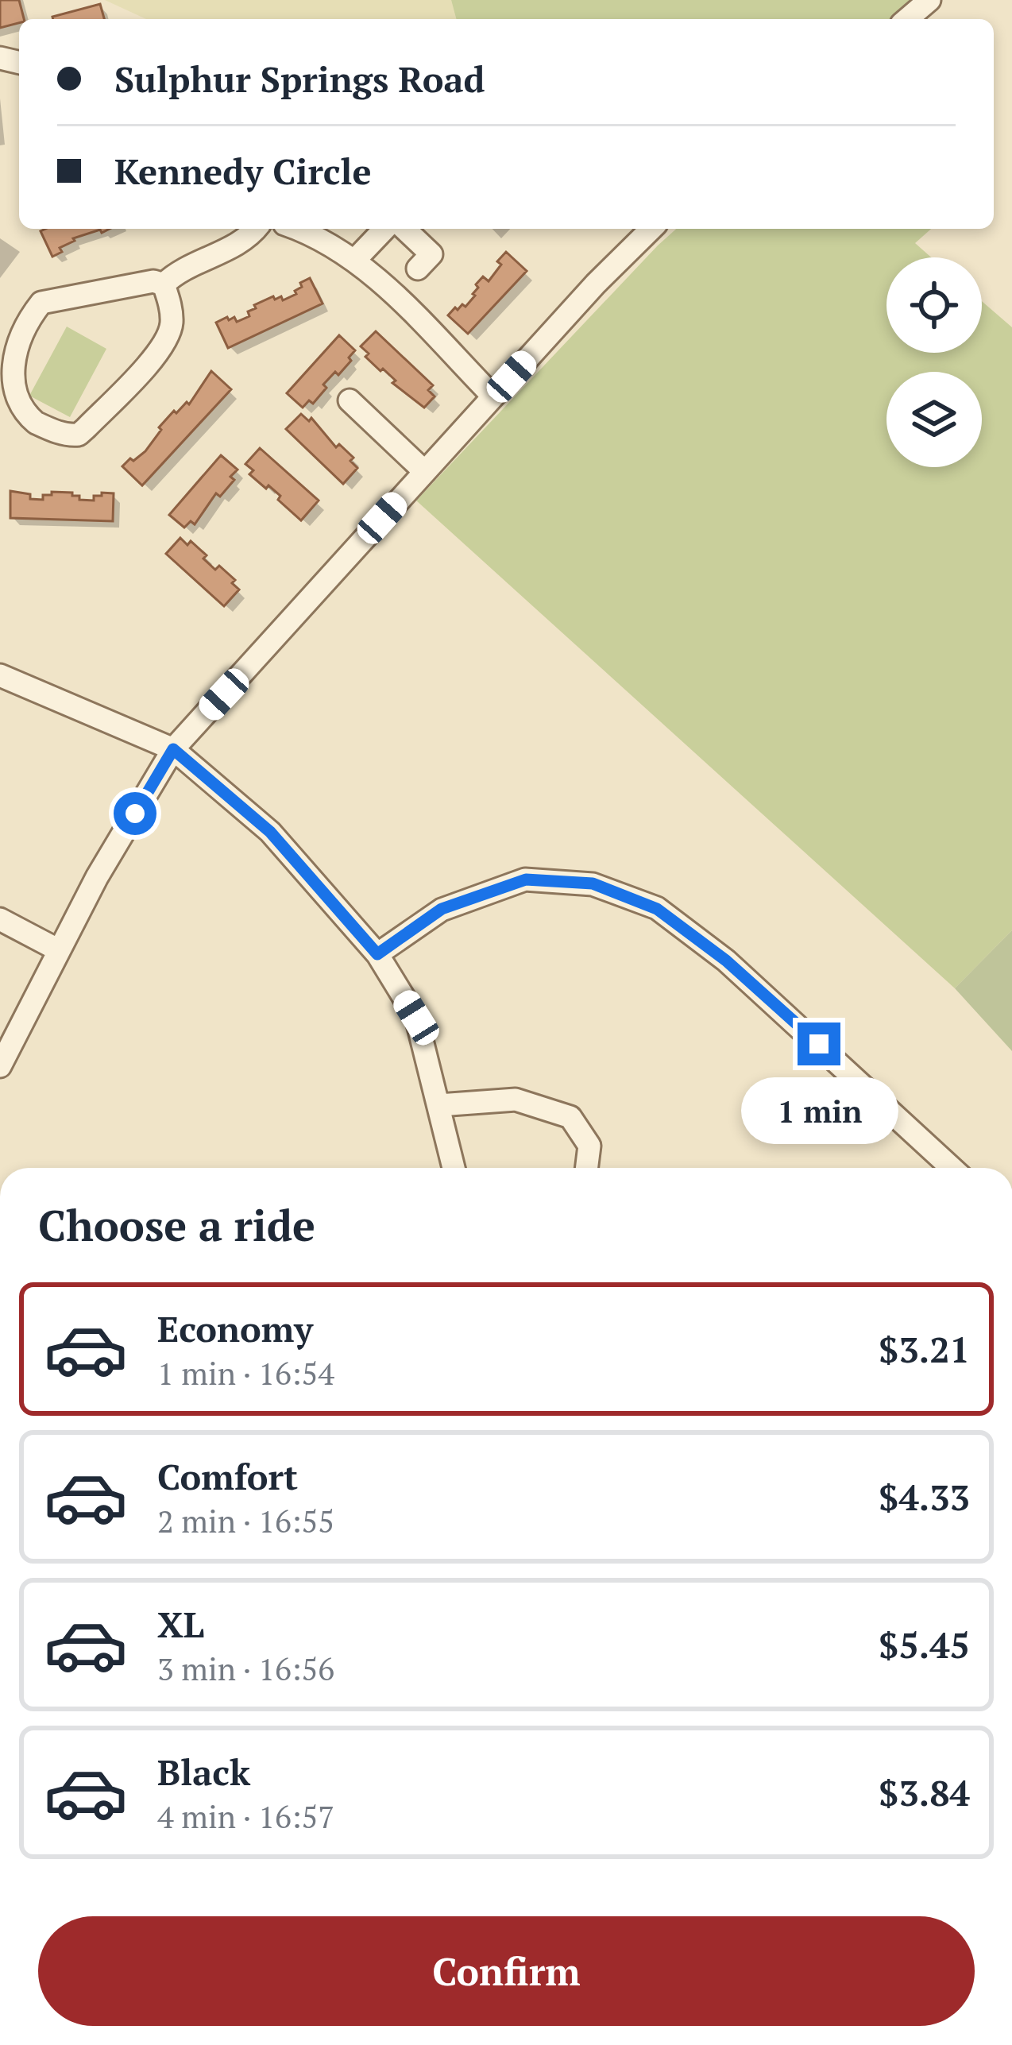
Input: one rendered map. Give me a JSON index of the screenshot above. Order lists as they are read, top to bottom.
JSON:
{
  "page": {
    "banner": ["Sulphur Springs Road", "Kennedy Circle"],
    "bubble": "1 min",
    "heading": "Choose a ride",
    "list": [
      {
        "name": "Economy",
        "note": "1 min · 16:54",
        "value": "$3.21"
      },
      {
        "name": "Comfort",
        "note": "2 min · 16:55",
        "value": "$4.33"
      },
      {
        "name": "XL",
        "note": "3 min · 16:56",
        "value": "$5.45"
      },
      {
        "name": "Black",
        "note": "4 min · 16:57",
        "value": "$3.84"
      }
    ],
    "buttons": "Confirm"
  }
}
